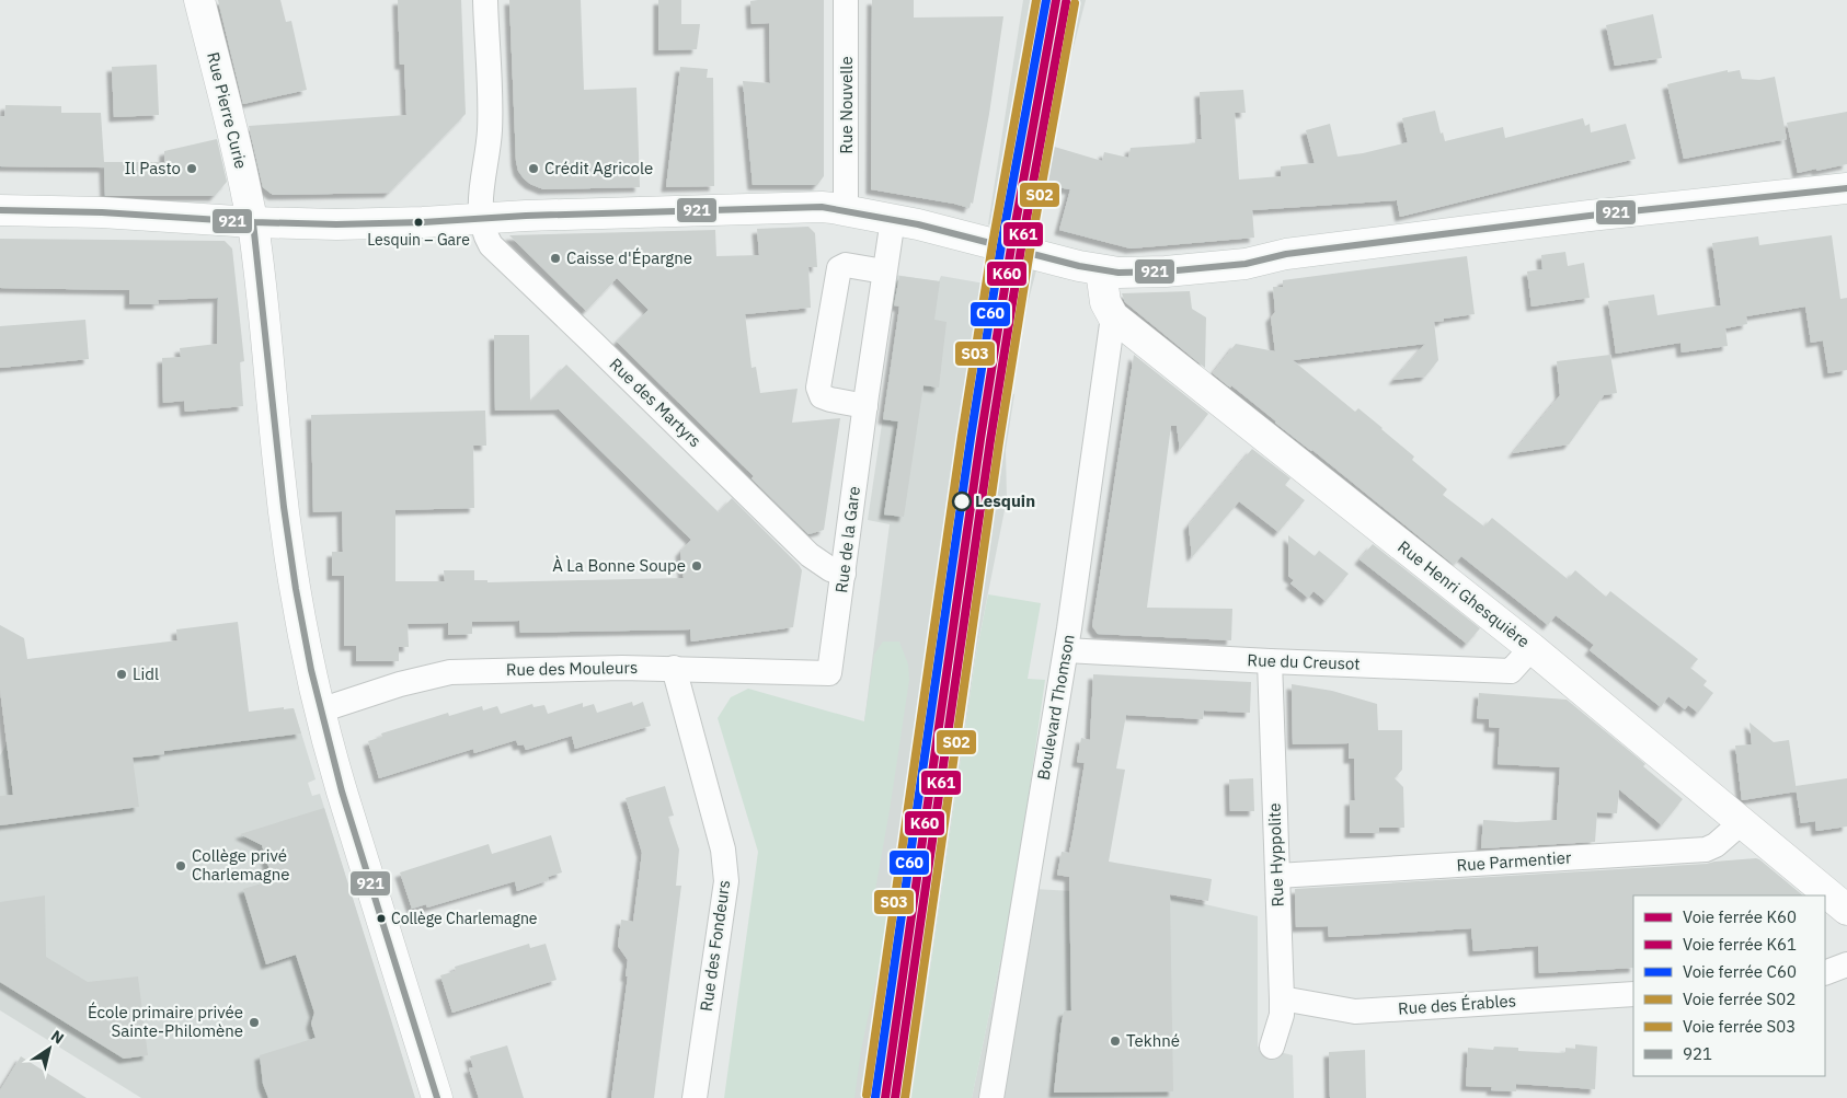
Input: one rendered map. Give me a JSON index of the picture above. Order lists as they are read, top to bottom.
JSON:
{
  "streets": {
    "street": [
      "Rue Nouvelle",
      "Rue Pierre Curie",
      "Rue des Martyrs",
      "Rue de la Gare",
      "Rue Henri Ghesquière",
      "Rue du Creusot",
      "Rue des Mouleurs",
      "Boulevard Thomson",
      "Rue Hyppolite",
      "Rue Parmentier",
      "Rue des Fondeurs",
      "Rue des Érables"
    ]
  },
  "crossings": [
    ["Rue Pierre Curie", "Rue des Mouleurs"],
    ["Rue des Martyrs", "Rue de la Gare"],
    ["Rue de la Gare", "Rue des Mouleurs"],
    ["Rue Henri Ghesquière", "Rue du Creusot"],
    ["Rue Henri Ghesquière", "Boulevard Thomson"],
    ["Rue Henri Ghesquière", "Rue Parmentier"],
    ["Rue du Creusot", "Boulevard Thomson"],
    ["Rue du Creusot", "Rue Hyppolite"],
    ["Rue des Mouleurs", "Rue des Fondeurs"],
    ["Rue Hyppolite", "Rue Parmentier"],
    ["Rue Hyppolite", "Rue des Érables"]
  ],
  "places": [
    "Il Pasto",
    "Crédit Agricole",
    "Lesquin – Gare",
    "Caisse d'Épargne",
    "Lesquin",
    "À La Bonne Soupe",
    "Lidl",
    "Collège privé Charlemagne",
    "Collège Charlemagne",
    "École primaire privée Sainte-Philomène",
    "Tekhné"
  ],
  "lines": [
    "rail line K60",
    "rail line C60",
    "rail line S03",
    "rail line K61",
    "rail line S02",
    "transit line 921"
  ],
  "legend": [
    "Voie ferrée K60",
    "Voie ferrée K61",
    "Voie ferrée C60",
    "Voie ferrée S02",
    "Voie ferrée S03",
    "921"
  ],
  "north": "top right"
}
